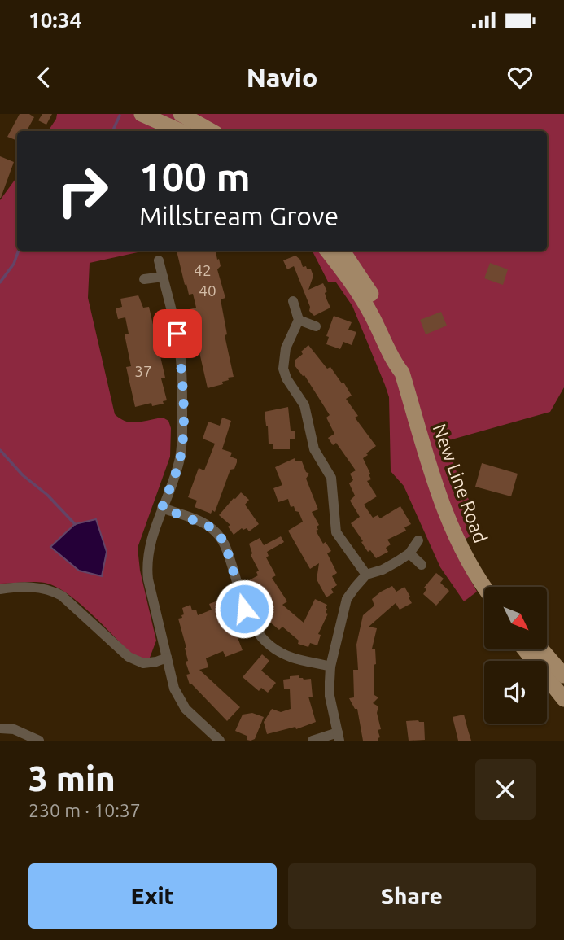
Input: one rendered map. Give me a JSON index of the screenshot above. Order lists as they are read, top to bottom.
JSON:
{
  "streets": {
    "main road": ["New Line Road"]
  },
  "house_numbers": ["42", "40", "37"],
  "north": "bottom right",
  "page": {
    "status": "10:34",
    "header": "Navio",
    "turn": ["100 m", "Millstream Grove"],
    "heading": ["3 min", "230 m · 10:37"],
    "buttons": ["Exit", "Share"]
  }
}
